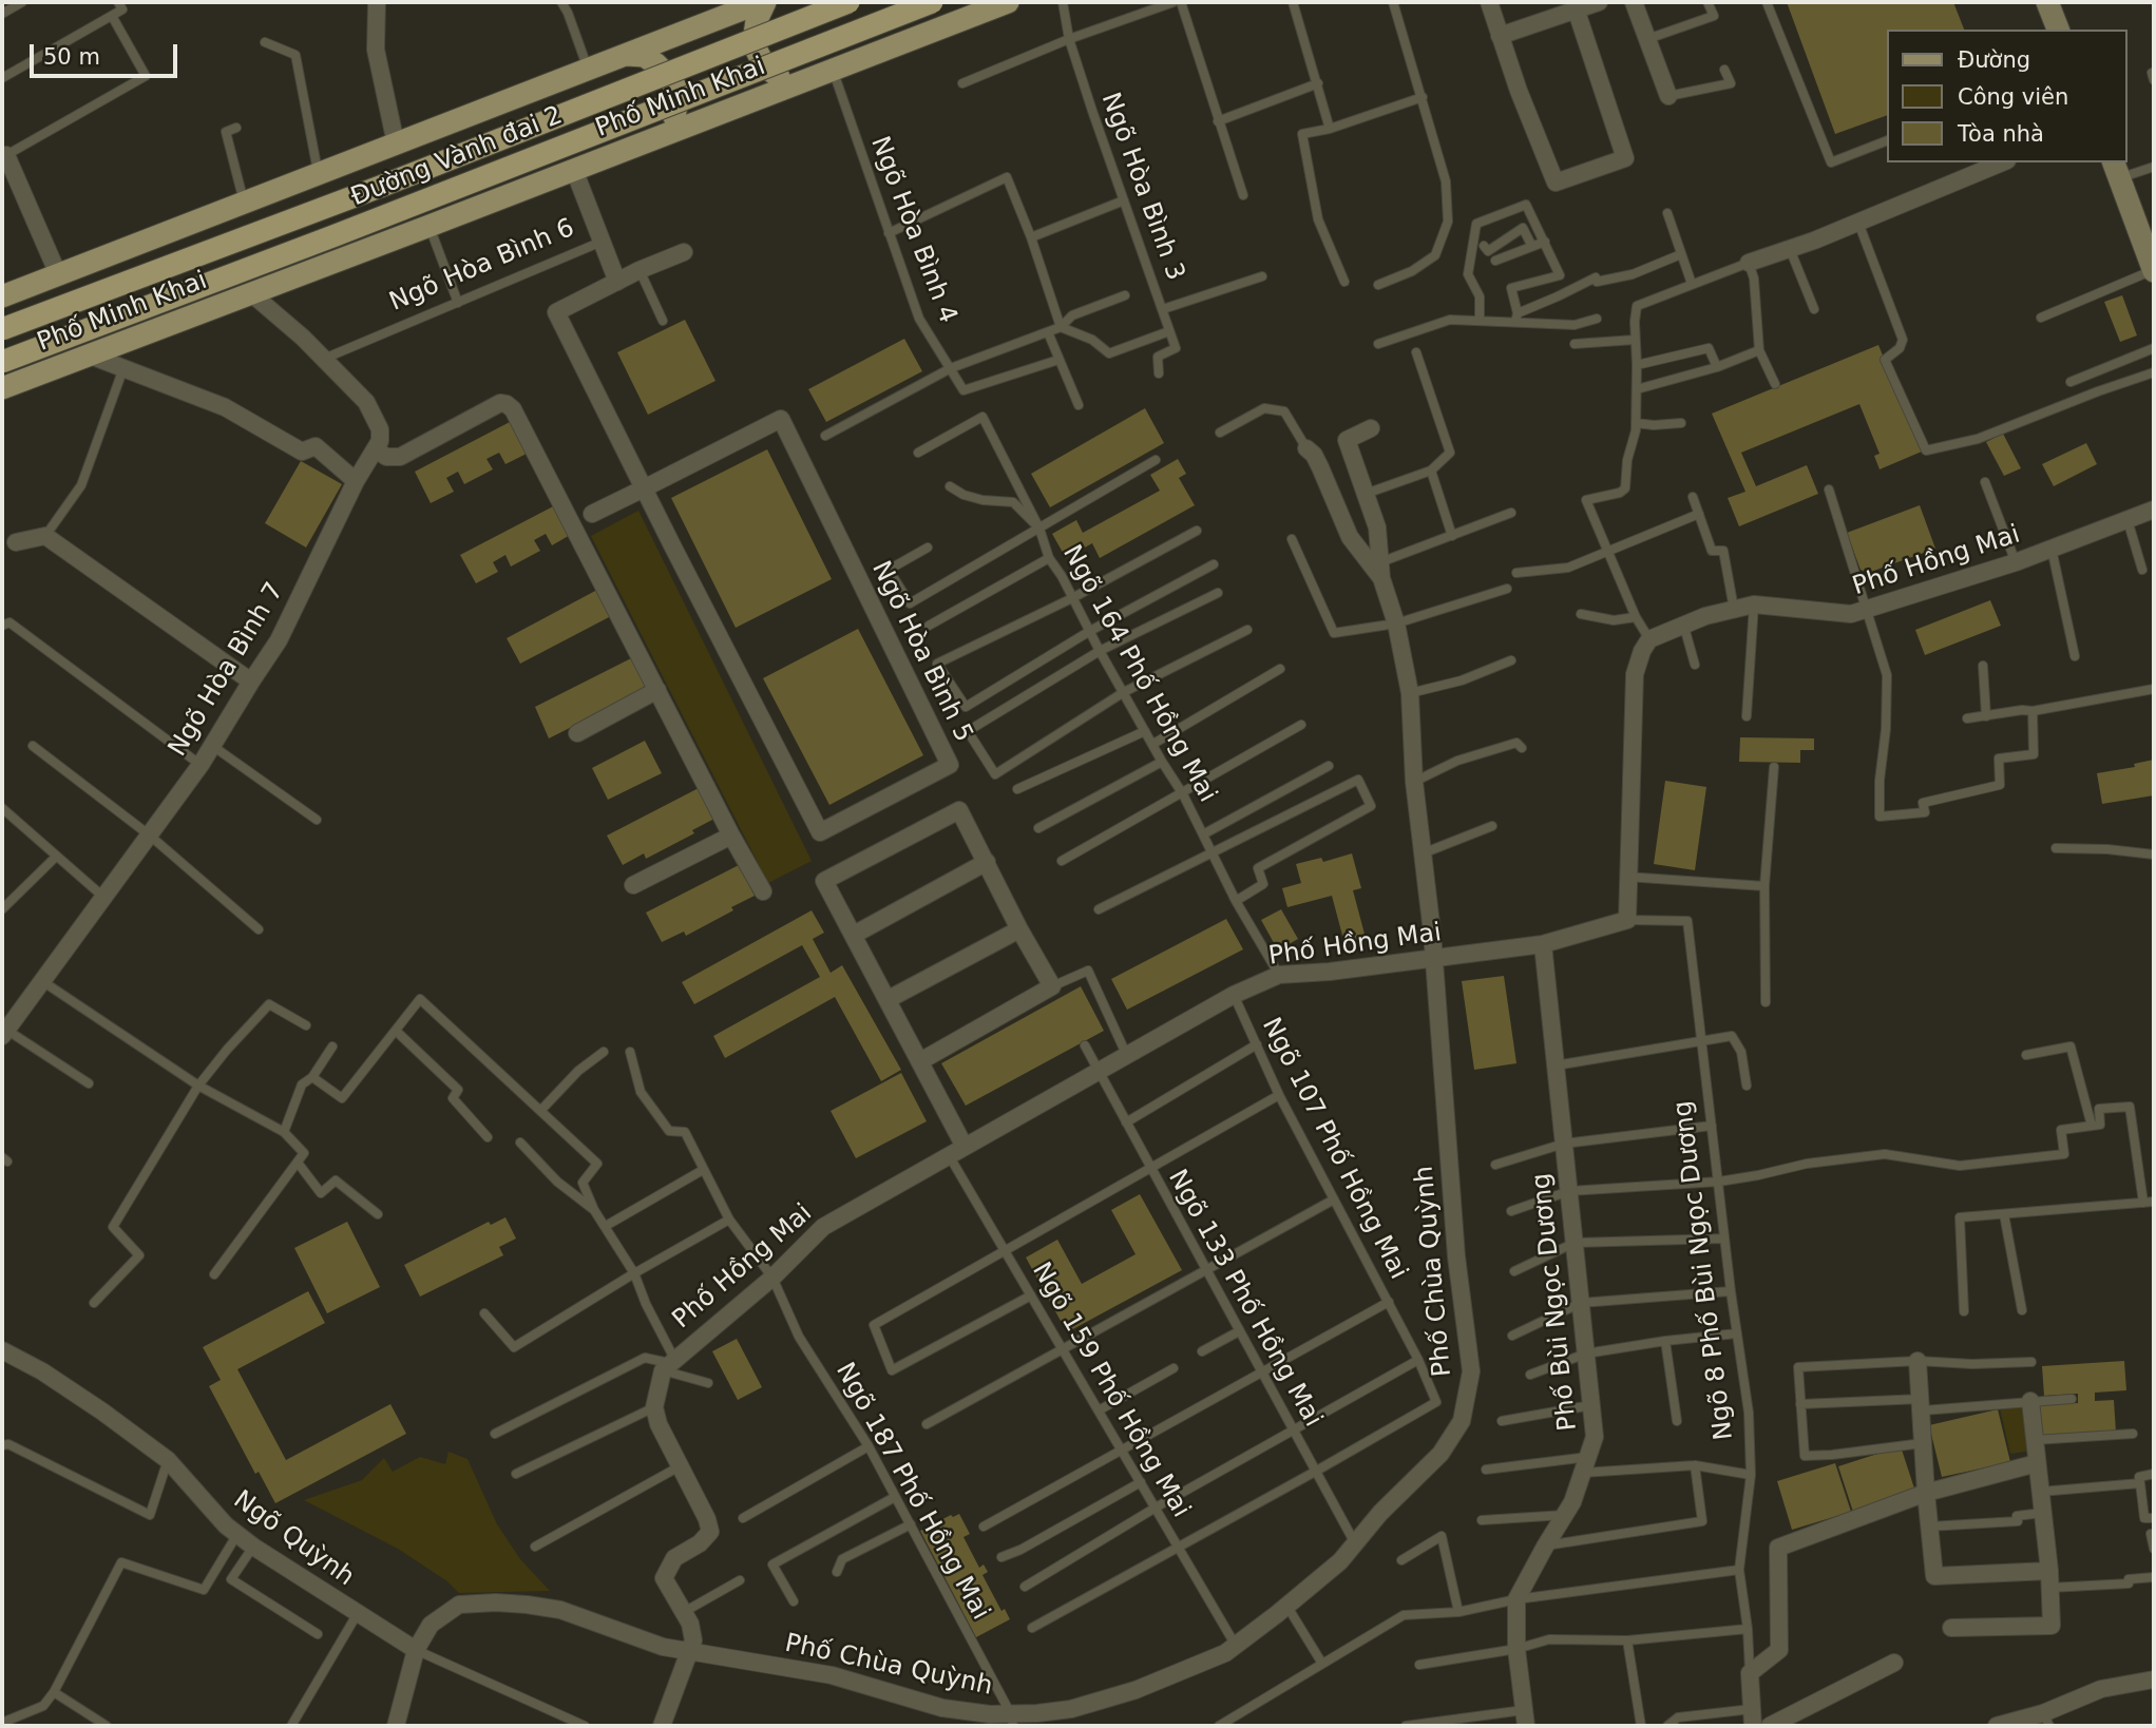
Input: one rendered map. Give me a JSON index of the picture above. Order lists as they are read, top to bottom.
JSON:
{
  "streets": {
    "highway": ["Đường Vành đai 2"],
    "main road": ["Phố Minh Khai"],
    "street": [
      "Ngõ Hòa Bình 6",
      "Phố Hồng Mai",
      "Ngõ Hòa Bình 5",
      "Ngõ Hòa Bình 7",
      "Phố Chùa Quỳnh",
      "Phố Bùi Ngọc Dương",
      "Ngõ Quỳnh"
    ],
    "lane": [
      "Ngõ Hòa Bình 3",
      "Ngõ Hòa Bình 4",
      "Ngõ 164 Phố Hồng Mai",
      "Ngõ 107 Phố Hồng Mai",
      "Ngõ 8 Phố Bùi Ngọc Dương",
      "Ngõ 133 Phố Hồng Mai",
      "Ngõ 159 Phố Hồng Mai",
      "Ngõ 187 Phố Hồng Mai"
    ]
  },
  "crossings": [
    ["Phố Minh Khai", "Ngõ Hòa Bình 4"],
    ["Phố Minh Khai", "Ngõ Hòa Bình 6"],
    ["Ngõ Hòa Bình 6", "Ngõ Hòa Bình 5"],
    ["Phố Hồng Mai", "Ngõ 164 Phố Hồng Mai"],
    ["Phố Hồng Mai", "Ngõ 107 Phố Hồng Mai"],
    ["Phố Hồng Mai", "Ngõ 8 Phố Bùi Ngọc Dương"],
    ["Phố Hồng Mai", "Phố Chùa Quỳnh"],
    ["Phố Hồng Mai", "Ngõ 133 Phố Hồng Mai"],
    ["Phố Hồng Mai", "Phố Bùi Ngọc Dương"],
    ["Phố Hồng Mai", "Ngõ 159 Phố Hồng Mai"],
    ["Phố Hồng Mai", "Ngõ 187 Phố Hồng Mai"],
    ["Ngõ 107 Phố Hồng Mai", "Ngõ 133 Phố Hồng Mai"],
    ["Phố Chùa Quỳnh", "Ngõ 133 Phố Hồng Mai"],
    ["Phố Chùa Quỳnh", "Ngõ 159 Phố Hồng Mai"],
    ["Phố Chùa Quỳnh", "Ngõ 187 Phố Hồng Mai"],
    ["Phố Chùa Quỳnh", "Ngõ Quỳnh"]
  ],
  "legend": ["Đường", "Công viên", "Tòa nhà"],
  "scale_bar": "50 m"
}
